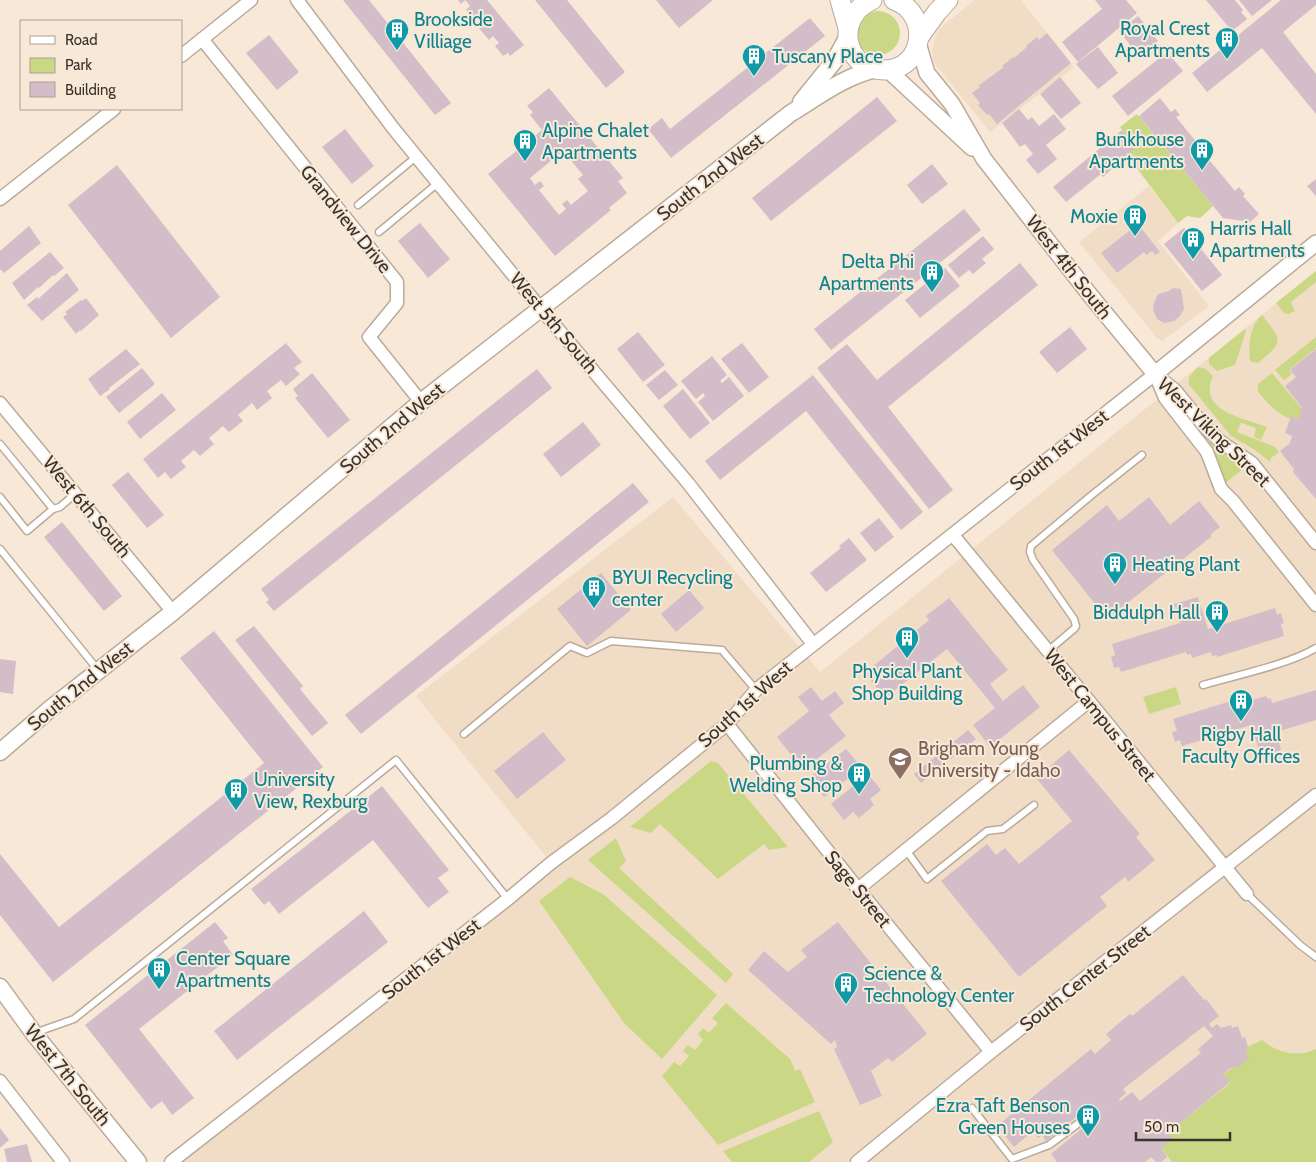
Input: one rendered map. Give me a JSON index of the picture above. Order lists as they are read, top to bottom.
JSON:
{
  "streets": {
    "main road": ["South 2nd West", "West 7th South"],
    "street": [
      "Grandview Drive",
      "West 4th South",
      "West 5th South",
      "West Viking Street",
      "South 1st West",
      "West 6th South",
      "West Campus Street",
      "Sage Street",
      "South Center Street"
    ]
  },
  "crossings": [
    ["South 2nd West", "Grandview Drive"],
    ["South 2nd West", "West 4th South"],
    ["South 2nd West", "West 5th South"],
    ["South 2nd West", "West 6th South"],
    ["West 4th South", "West Viking Street"],
    ["West 4th South", "South 1st West"],
    ["West 5th South", "South 1st West"],
    ["West Viking Street", "South 1st West"],
    ["South 1st West", "West Campus Street"],
    ["South 1st West", "Sage Street"],
    ["West Campus Street", "South Center Street"],
    ["Sage Street", "South Center Street"]
  ],
  "places": {
    "building": [
      "Brookside Villiage",
      "Royal Crest Apartments",
      "Tuscany Place",
      "Alpine Chalet Apartments",
      "Bunkhouse Apartments",
      "Moxie",
      "Harris Hall Apartments",
      "Delta Phi Apartments",
      "Heating Plant",
      "BYUI Recycling center",
      "Biddulph Hall",
      "Physical Plant Shop Building",
      "Rigby Hall Faculty Offices",
      "Plumbing & Welding Shop",
      "University View, Rexburg",
      "Center Square Apartments",
      "Science & Technology Center",
      "Ezra Taft Benson Green Houses"
    ],
    "school or university": ["Brigham Young University - Idaho"]
  },
  "legend": ["Road", "Park", "Building"],
  "scale_bar": "50 m"
}
